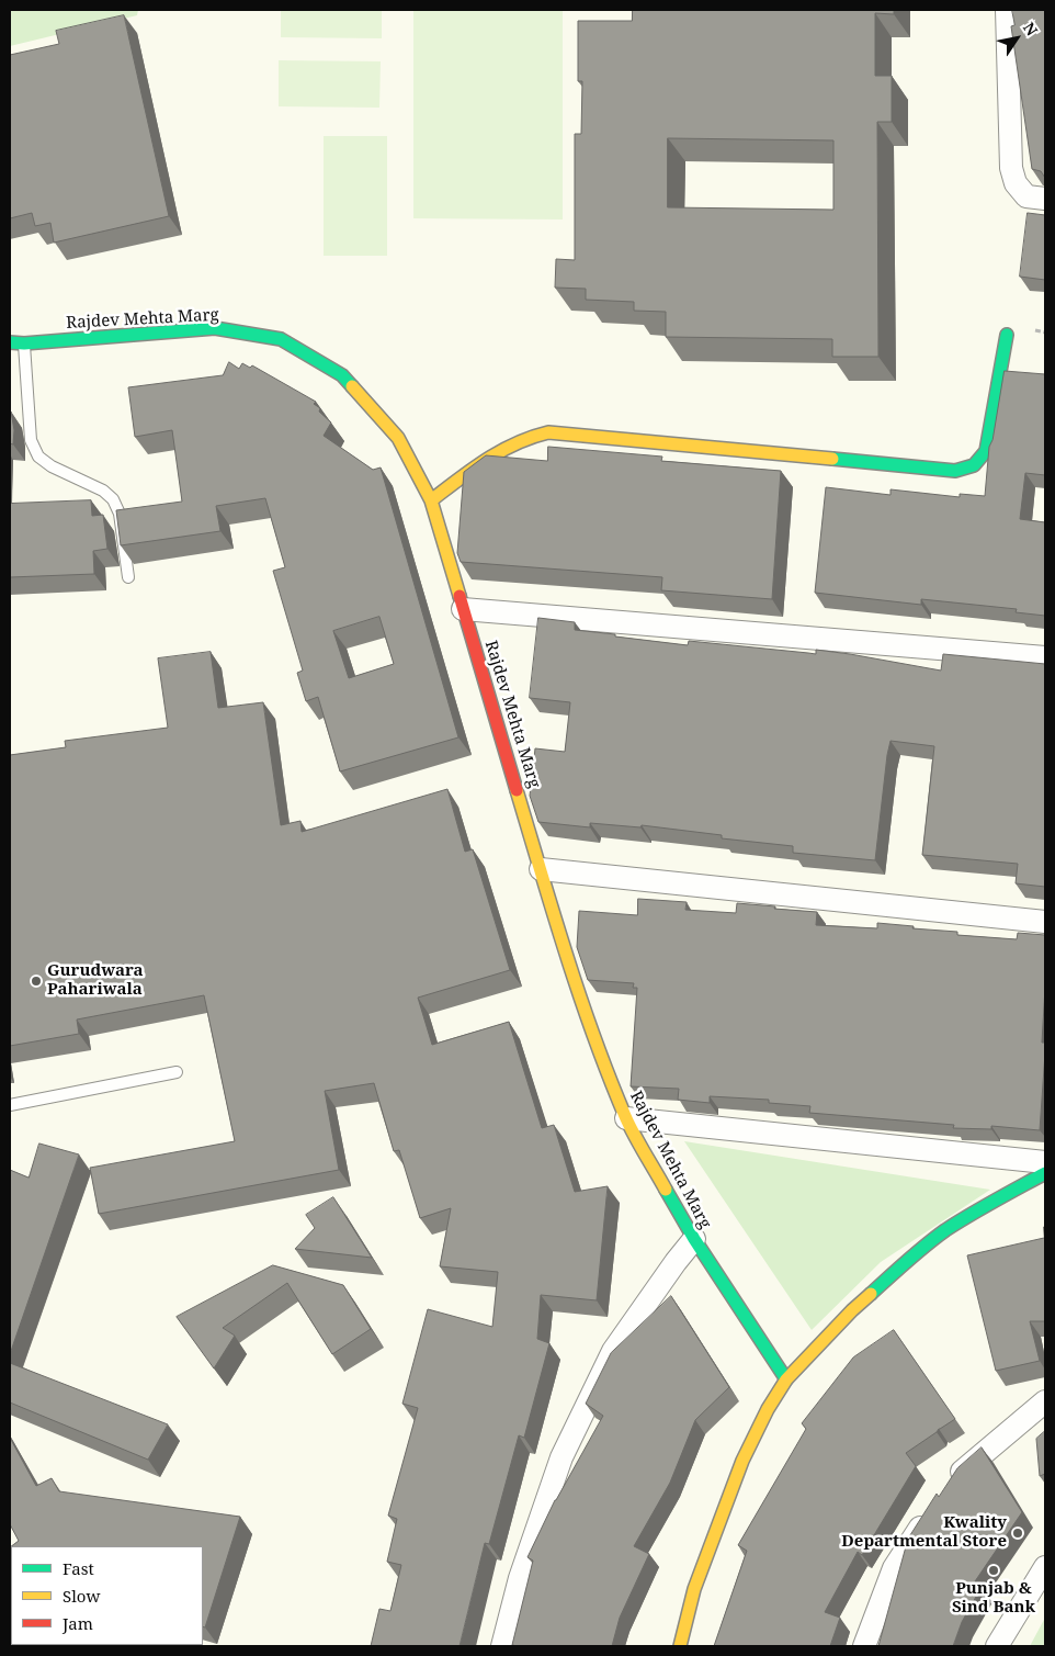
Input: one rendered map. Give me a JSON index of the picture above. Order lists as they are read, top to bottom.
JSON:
{
  "streets": {
    "street": ["Rajdev Mehta Marg"]
  },
  "places": ["Gurudwara Pahariwala", "Kwality Departmental Store", "Punjab & Sind Bank"],
  "legend": ["Fast", "Slow", "Jam"],
  "north": "top right"
}
